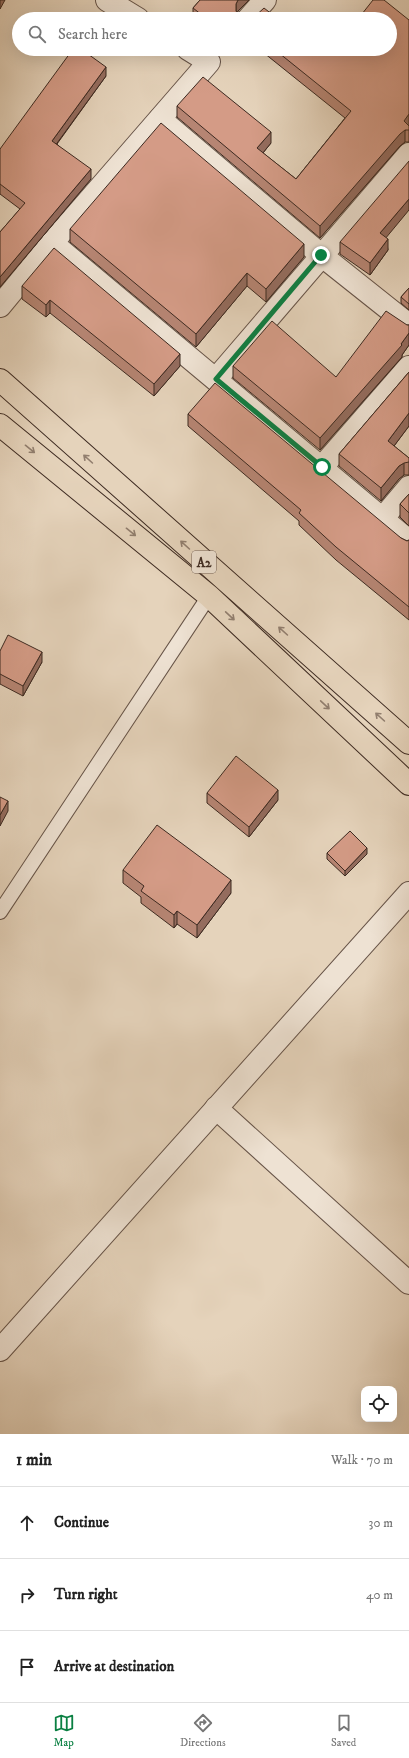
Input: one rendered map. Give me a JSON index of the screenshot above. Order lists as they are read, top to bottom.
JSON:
{
  "streets": {
    "highway": ["A2"]
  },
  "page": {
    "search": "Search here",
    "heading": ["1 min", "Walk · 70 m"],
    "list": [
      ["Continue", "30 m"],
      ["Turn right", "40 m"],
      "Arrive at destination"
    ],
    "nav": ["Map", "Directions", "Saved"]
  }
}
